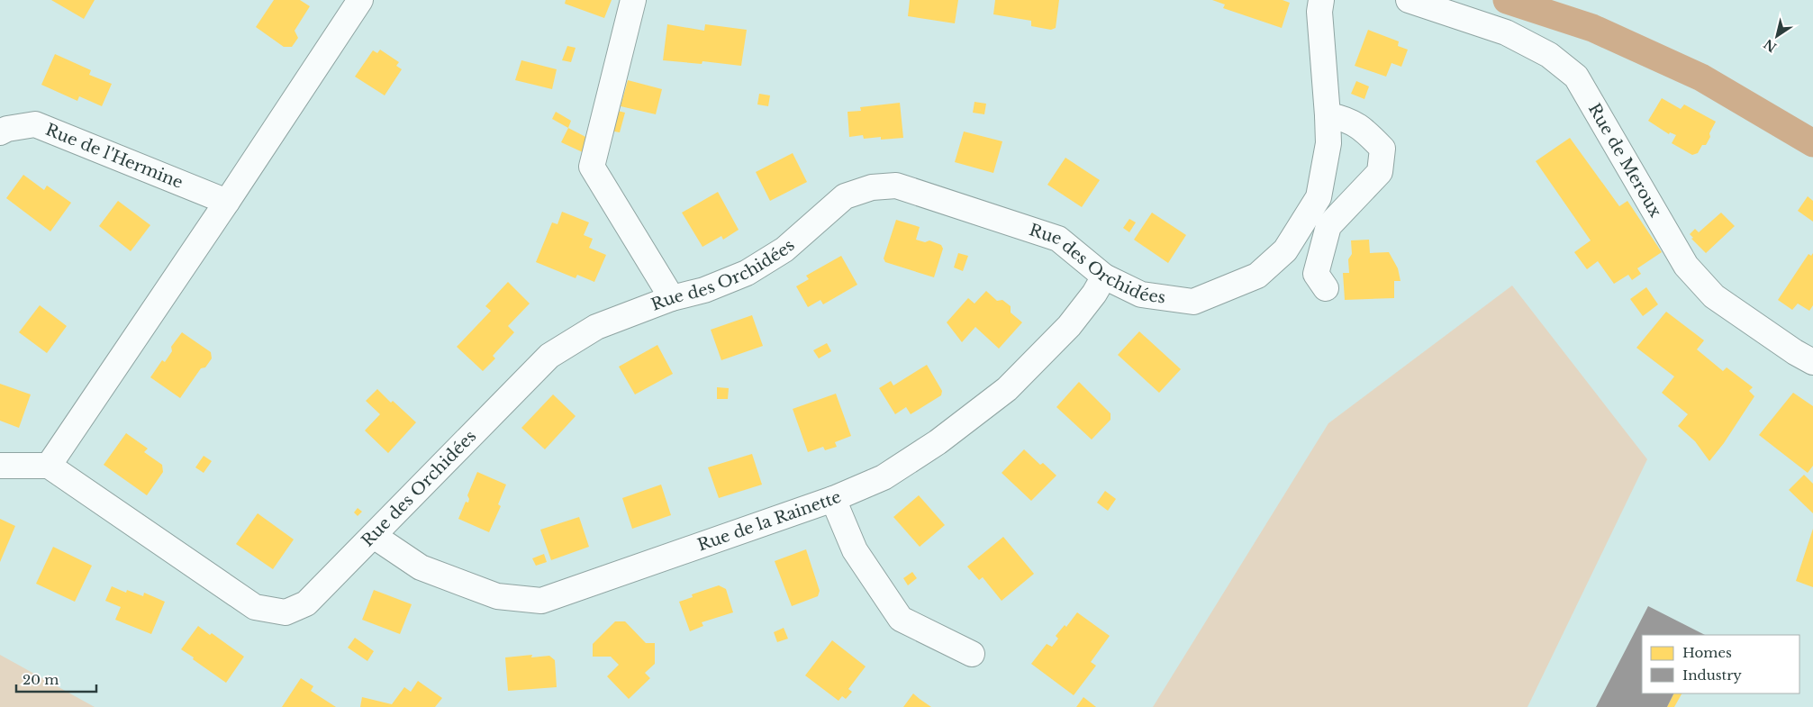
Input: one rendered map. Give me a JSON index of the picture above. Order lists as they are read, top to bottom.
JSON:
{
  "streets": {
    "street": [
      "Rue de l'Hermine",
      "Rue de Meroux",
      "Rue des Orchidées",
      "Rue de la Rainette"
    ]
  },
  "crossings": [
    ["Rue des Orchidées", "Rue de la Rainette"]
  ],
  "legend": ["Homes", "Industry"],
  "scale_bar": "20 m",
  "north": "bottom left"
}
